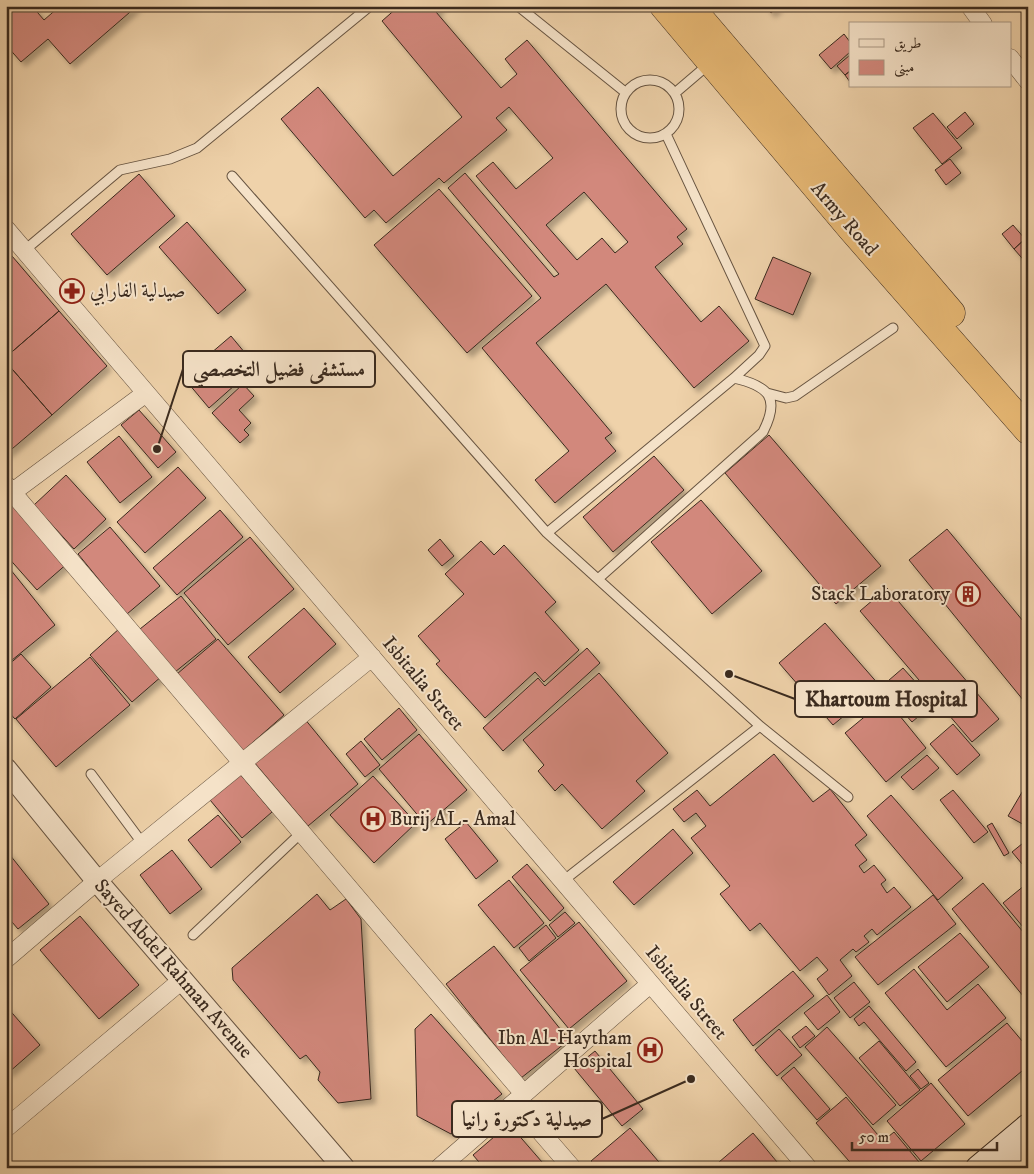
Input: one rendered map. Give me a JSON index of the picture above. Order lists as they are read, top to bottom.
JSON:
{
  "streets": {
    "highway": ["Army Road"],
    "street": ["Isbitalia Street", "Sayed Abdel Rahman Avenue"]
  },
  "places": {
    "pharmacy": ["صيدلية الفارابي"],
    "other": ["مستشفى فضيل التخصصي", "Khartoum Hospital", "صيدلية دكتورة رانيا"],
    "building": ["Stack Laboratory"],
    "hospital": ["Burij AL- Amal", "Ibn Al-Haytham Hospital"]
  },
  "legend": ["طريق", "مبنى"],
  "scale_bar": "50 m"
}
